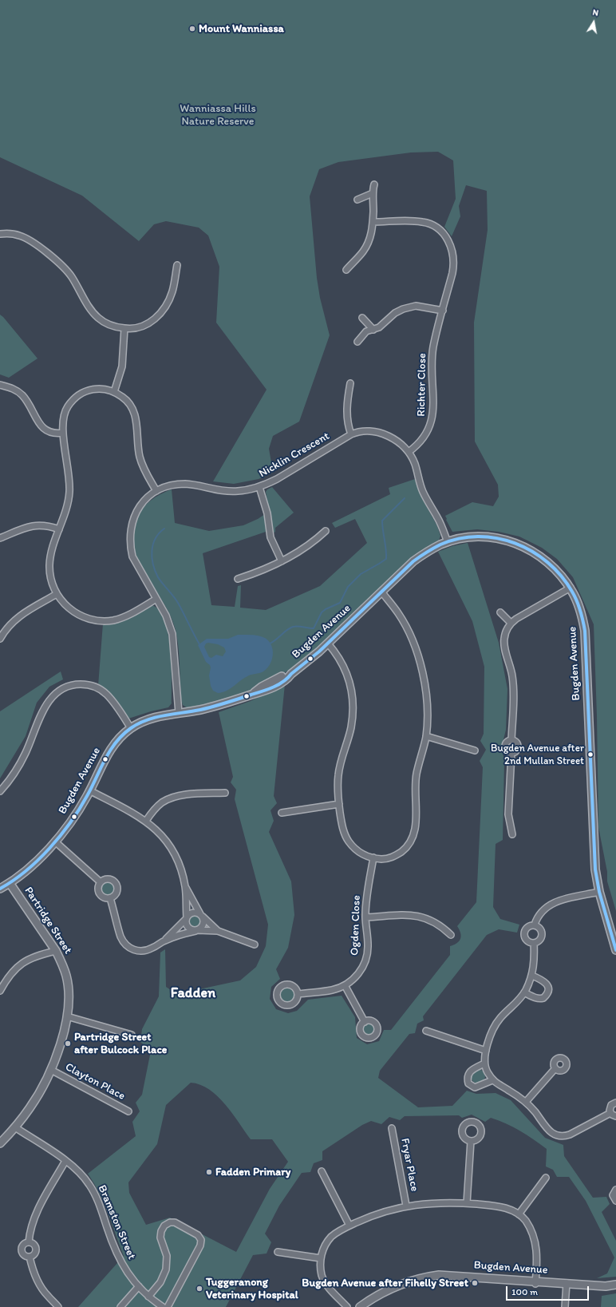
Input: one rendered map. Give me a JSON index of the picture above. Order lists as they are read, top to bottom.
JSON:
{
  "streets": {
    "street": [
      "Richter Close",
      "Nicklin Crescent",
      "Bugden Avenue",
      "Partridge Street",
      "Ogden Close",
      "Clayton Place",
      "Fryar Place",
      "Bramston Street"
    ]
  },
  "crossings": [
    ["Richter Close", "Nicklin Crescent"],
    ["Nicklin Crescent", "Bugden Avenue"],
    ["Bugden Avenue", "Partridge Street"],
    ["Partridge Street", "Clayton Place"],
    ["Partridge Street", "Bramston Street"]
  ],
  "districts": ["Fadden"],
  "parks": ["Wanniassa Hills Nature Reserve"],
  "places": [
    "Mount Wanniassa",
    "Bugden Avenue after 2nd Mullan Street",
    "Partridge Street after Bulcock Place",
    "Fadden Primary",
    "Bugden Avenue after Fihelly Street",
    "Tuggeranong Veterinary Hospital"
  ],
  "scale_bar": "100 m",
  "north": "top"
}
